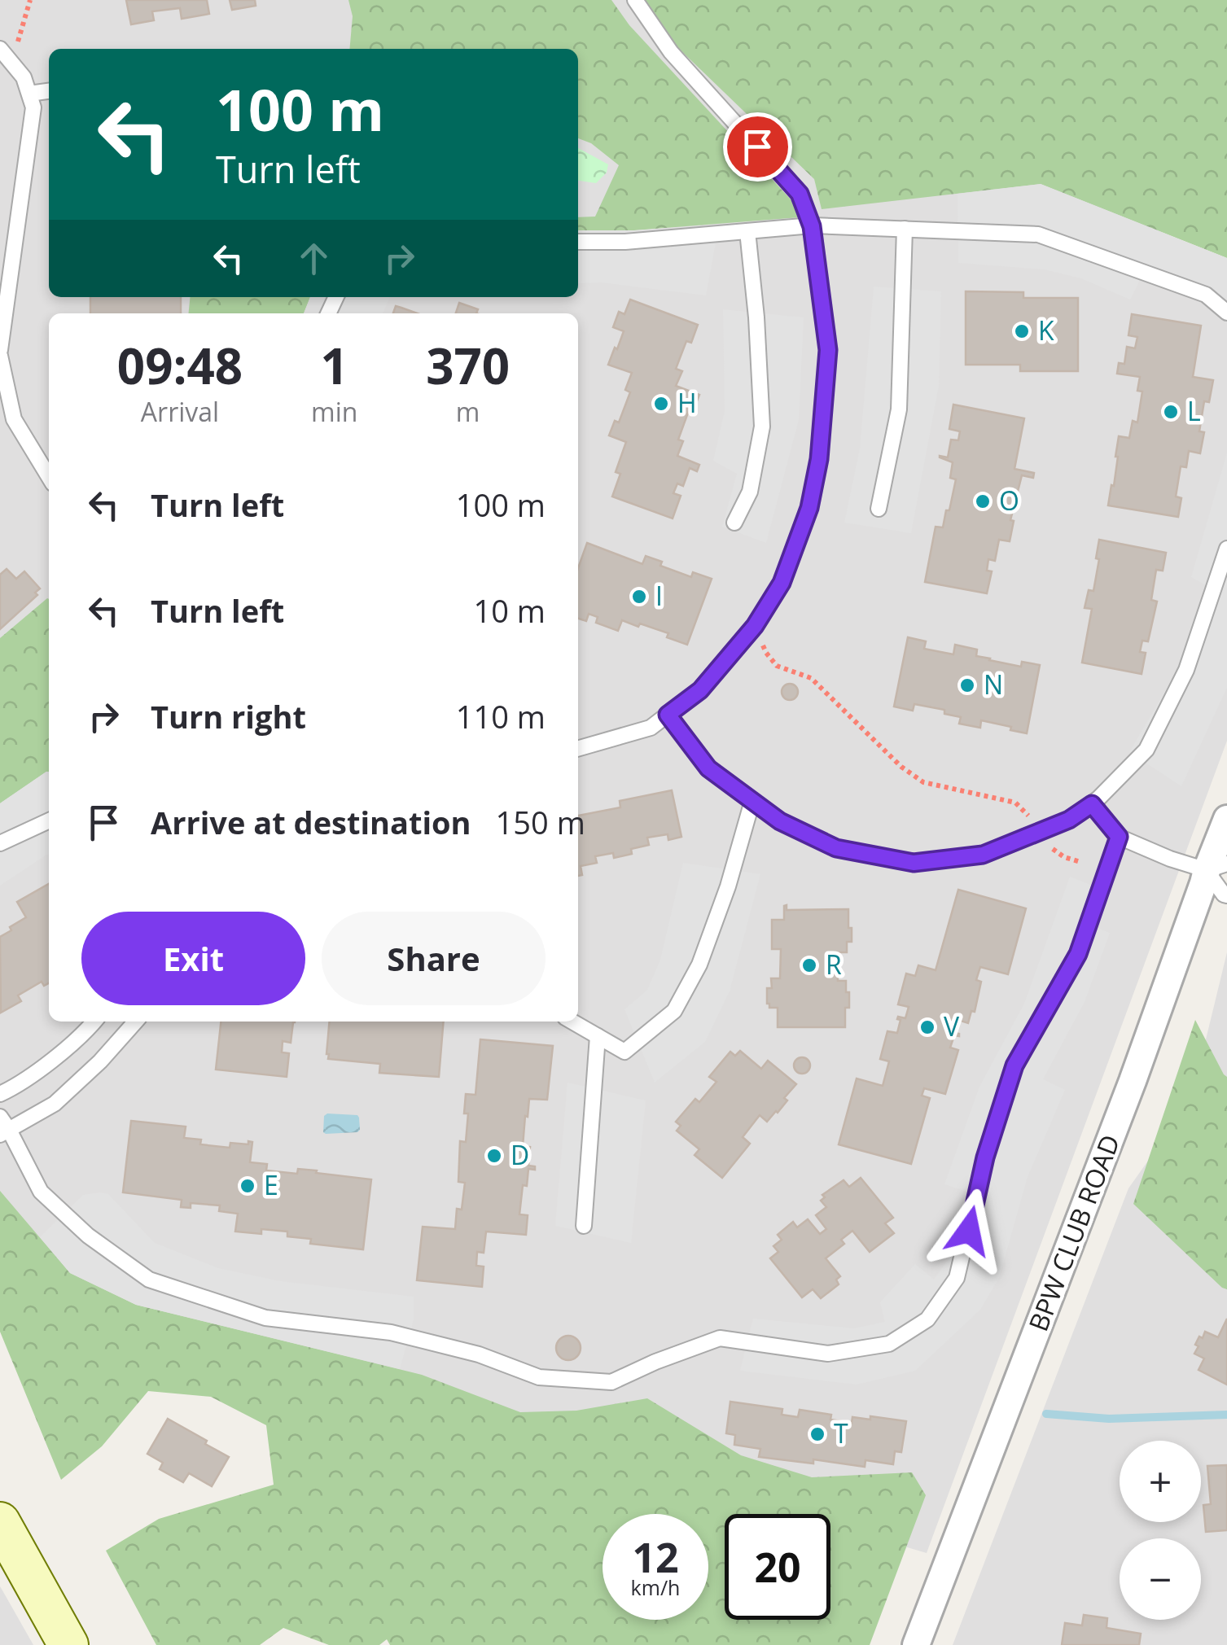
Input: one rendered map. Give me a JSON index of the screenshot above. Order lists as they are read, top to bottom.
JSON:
{
  "streets": {
    "street": ["BPW CLUB ROAD"]
  },
  "places": [
    "K",
    "H",
    "L",
    "O",
    "I",
    "N",
    "R",
    "V",
    "D",
    "E",
    "T"
  ],
  "page": {
    "turn": ["100 m", "Turn left"],
    "eta": [
      "09:48",
      "Arrival",
      "1",
      "min",
      "370",
      "m"
    ],
    "list": [
      {
        "name": "Turn left",
        "value": "100 m"
      },
      {
        "name": "Turn left",
        "value": "10 m"
      },
      {
        "name": "Turn right",
        "value": "110 m"
      },
      {
        "name": "Arrive at destination",
        "value": "150 m"
      }
    ],
    "buttons": ["Exit", "Share"],
    "map_buttons": ["+", "−"],
    "speed": "12 km/h",
    "limit": "20"
  }
}
